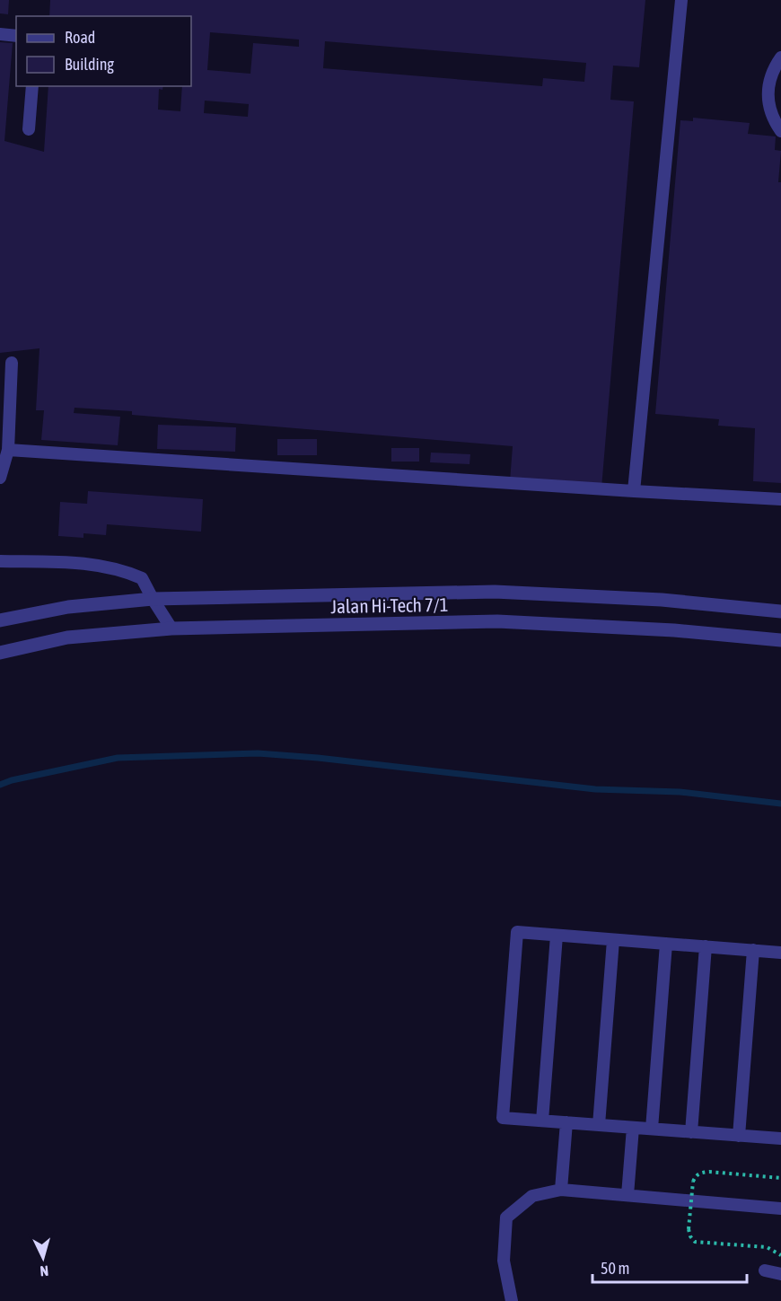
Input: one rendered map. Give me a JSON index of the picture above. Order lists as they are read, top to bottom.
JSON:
{
  "streets": {
    "street": ["Jalan Hi-Tech 7/1"]
  },
  "legend": ["Road", "Building"],
  "scale_bar": "50 m",
  "north": "bottom"
}
